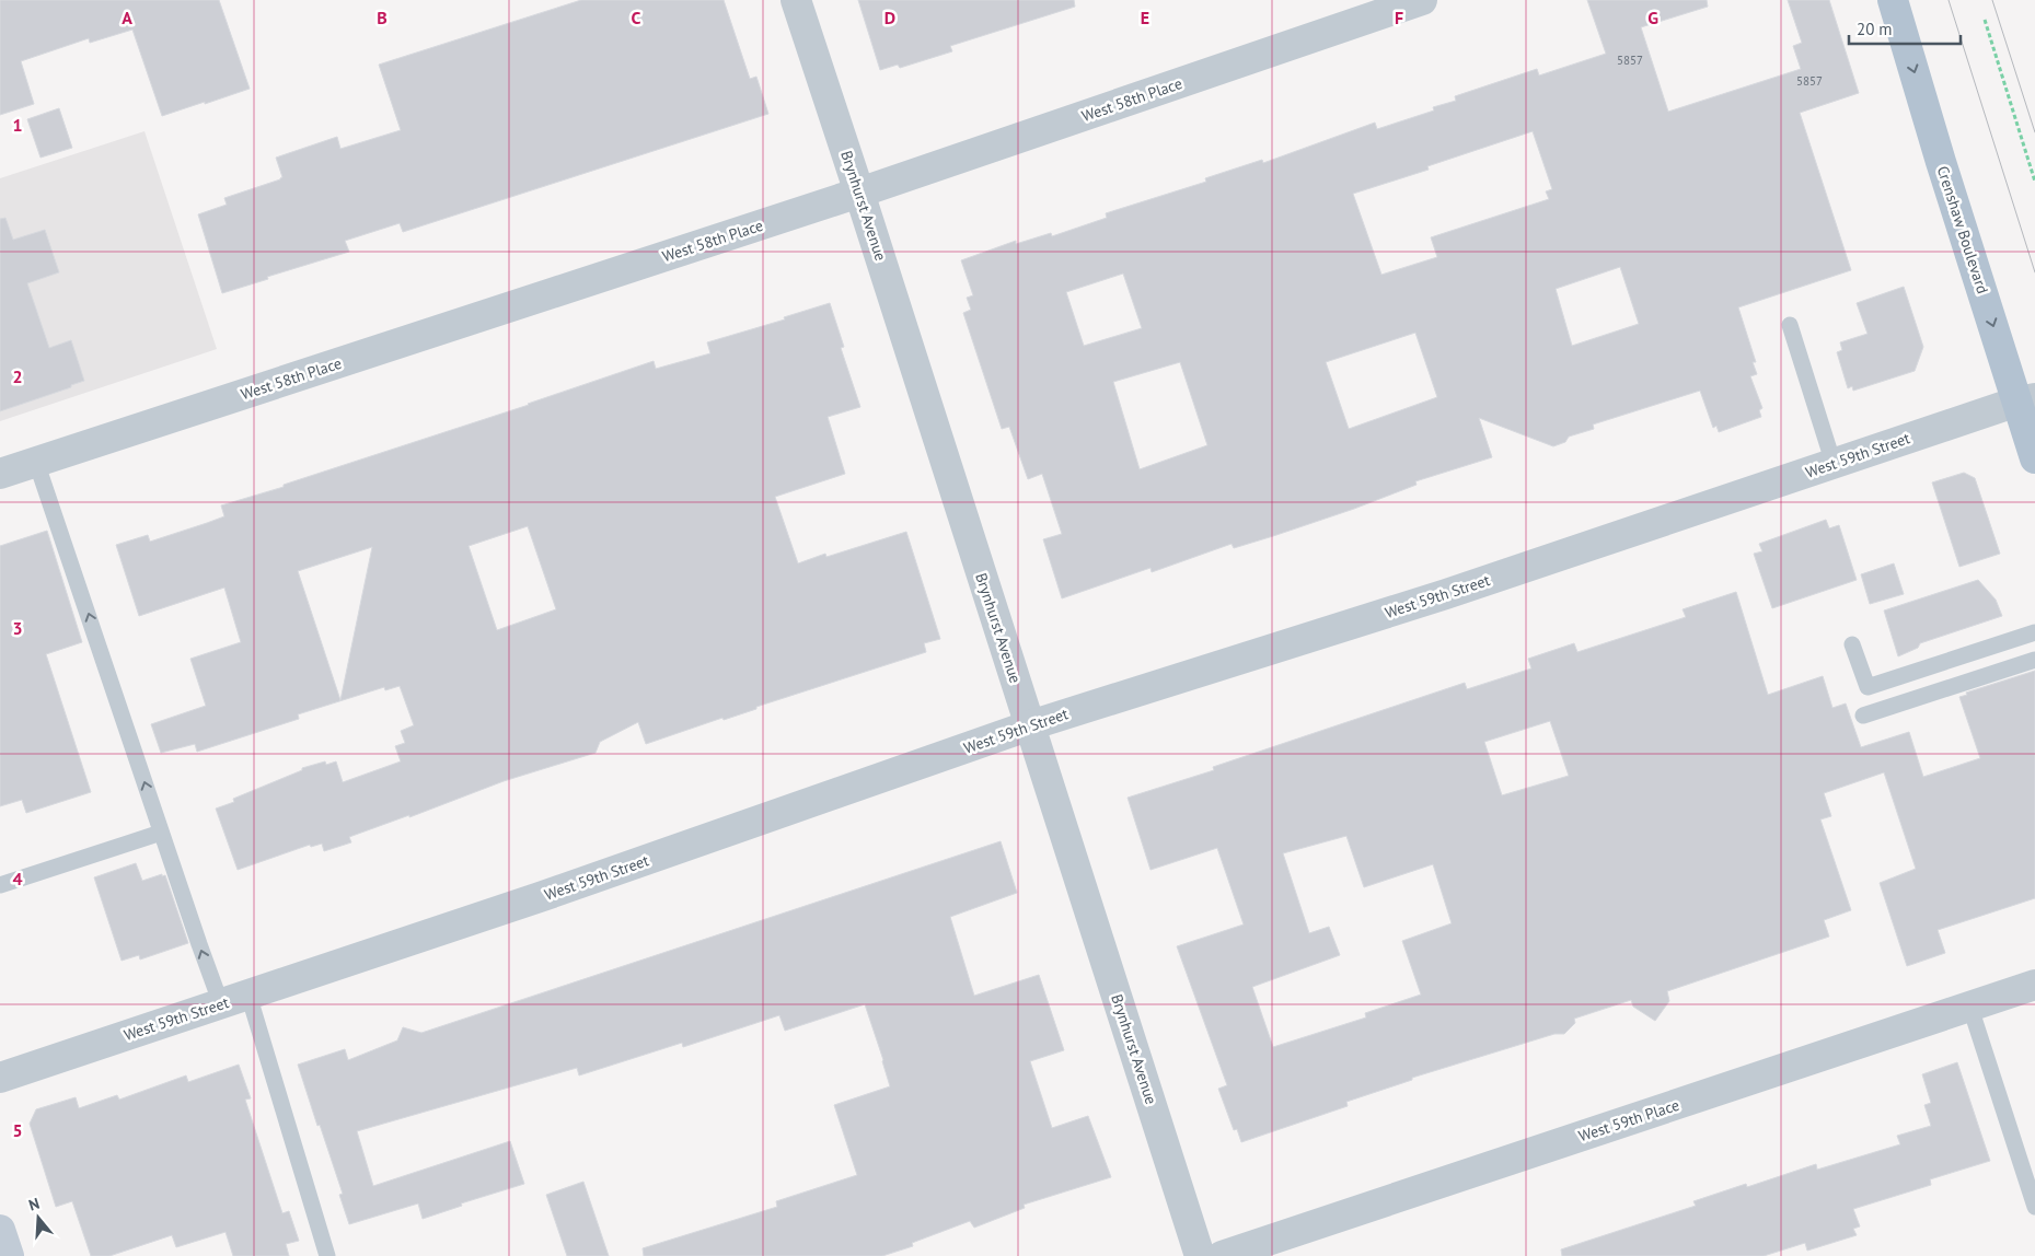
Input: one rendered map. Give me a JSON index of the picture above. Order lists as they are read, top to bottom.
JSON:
{
  "streets": {
    "main road": ["Crenshaw Boulevard"],
    "street": [
      "West 58th Place",
      "Brynhurst Avenue",
      "West 59th Street",
      "West 59th Place"
    ]
  },
  "crossings": [
    ["West 58th Place", "Brynhurst Avenue"],
    ["Brynhurst Avenue", "West 59th Street"],
    ["Crenshaw Boulevard", "West 59th Street"]
  ],
  "one_way": ["Crenshaw Boulevard"],
  "house_numbers": ["5857", "5857"],
  "scale_bar": "20 m",
  "north": "top",
  "grid": {
    "columns": [
      "A",
      "B",
      "C",
      "D",
      "E",
      "F",
      "G"
    ],
    "rows": [
      "1",
      "2",
      "3",
      "4",
      "5"
    ]
  }
}
